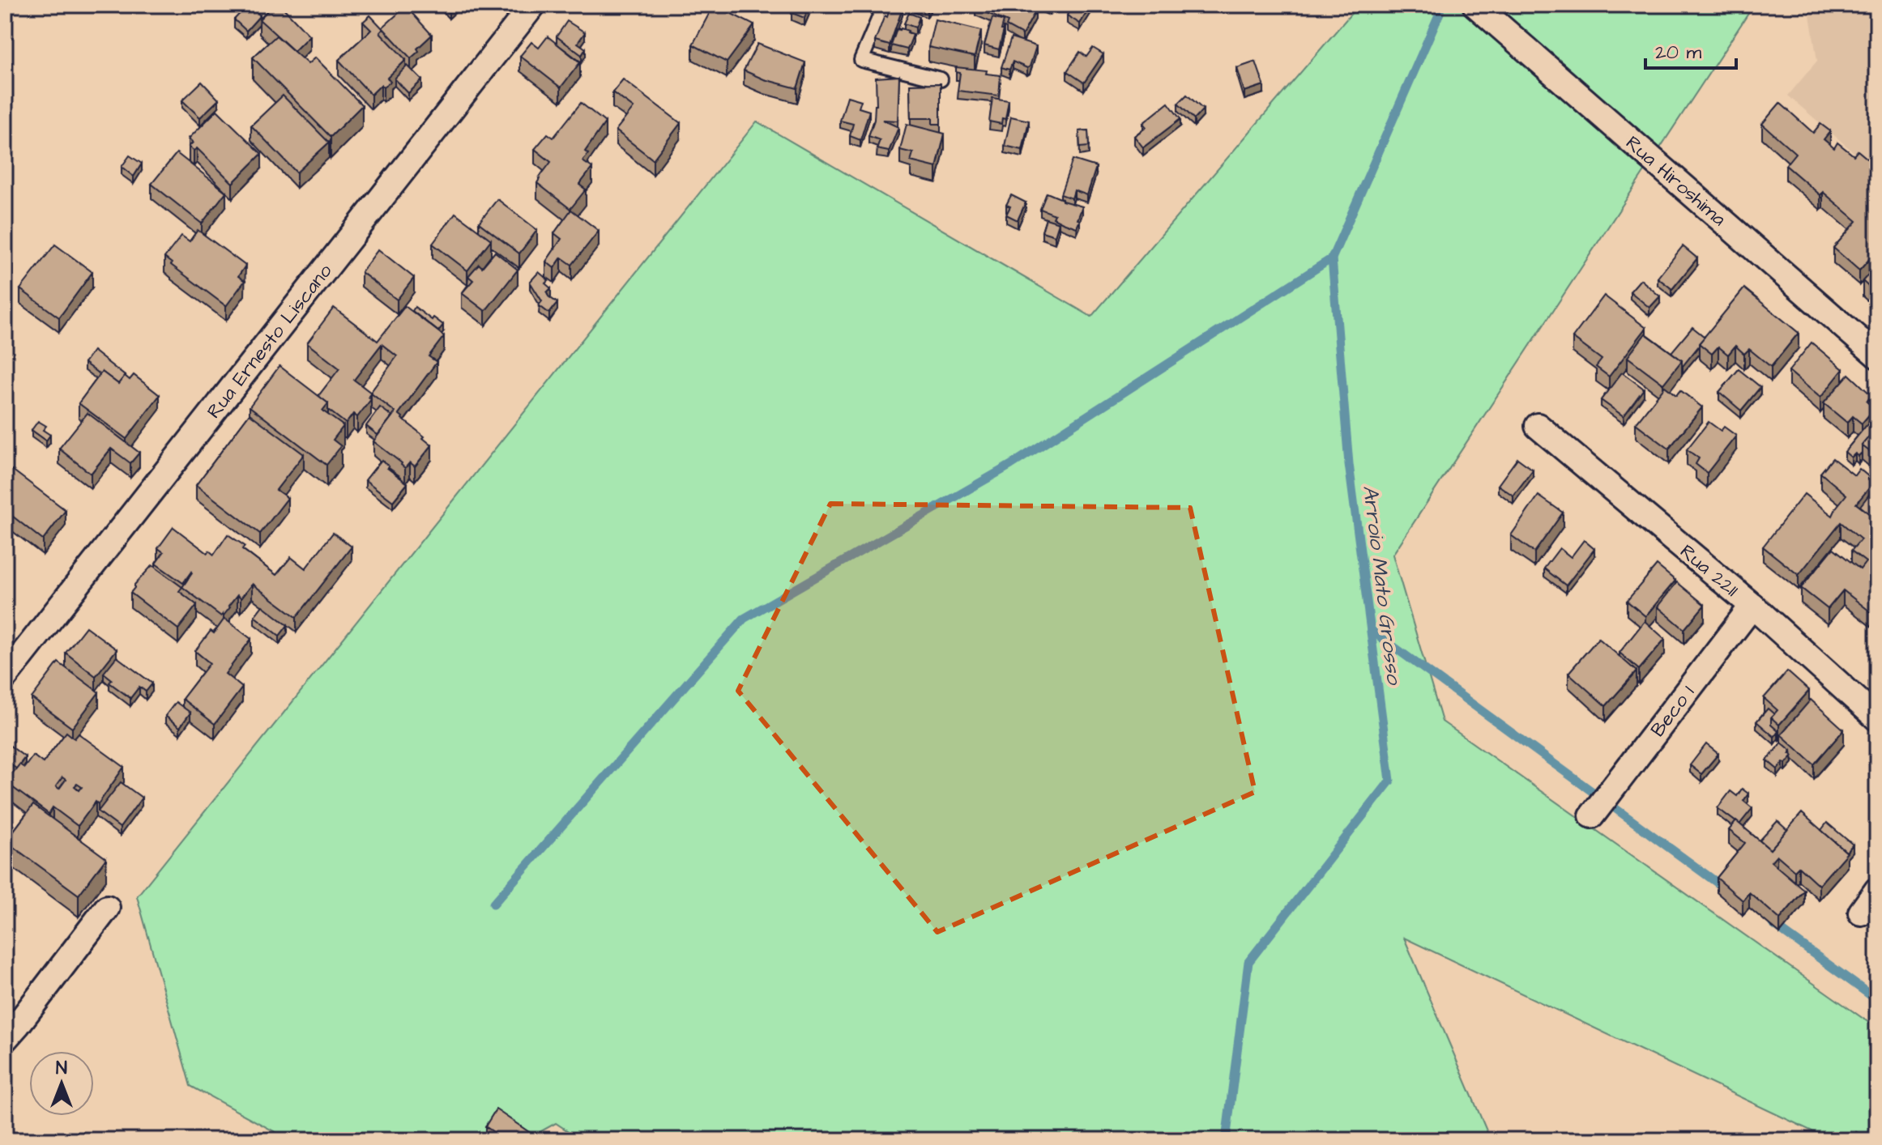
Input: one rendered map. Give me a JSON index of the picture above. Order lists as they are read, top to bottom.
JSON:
{
  "streets": {
    "street": [
      "Rua Hiroshima",
      "Rua Ernesto Liscano",
      "Rua 2211",
      "Beco 1"
    ]
  },
  "crossings": [
    ["Rua 2211", "Beco 1"]
  ],
  "water": ["Arroio Mato Grosso"],
  "scale_bar": "20 m",
  "north": "top"
}
